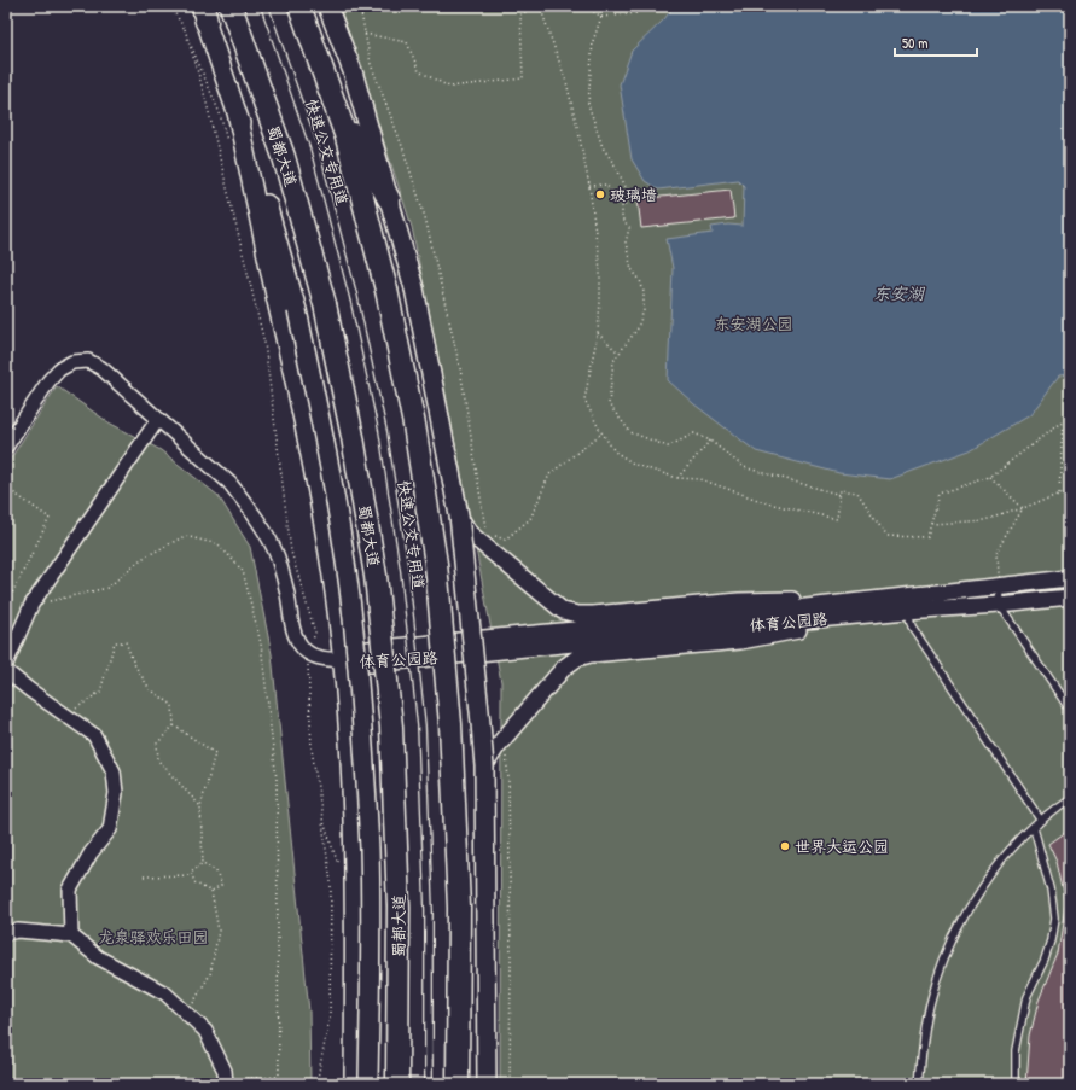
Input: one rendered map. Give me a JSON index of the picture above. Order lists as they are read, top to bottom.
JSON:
{
  "streets": {
    "highway": ["蜀都大道"],
    "street": ["体育公园路"],
    "lane": ["快速公交专用道"]
  },
  "water": ["东安湖"],
  "parks": ["东安湖公园", "龙泉驿欢乐田园"],
  "places": ["玻璃墙", "世界大运公园"],
  "scale_bar": "50 m"
}
